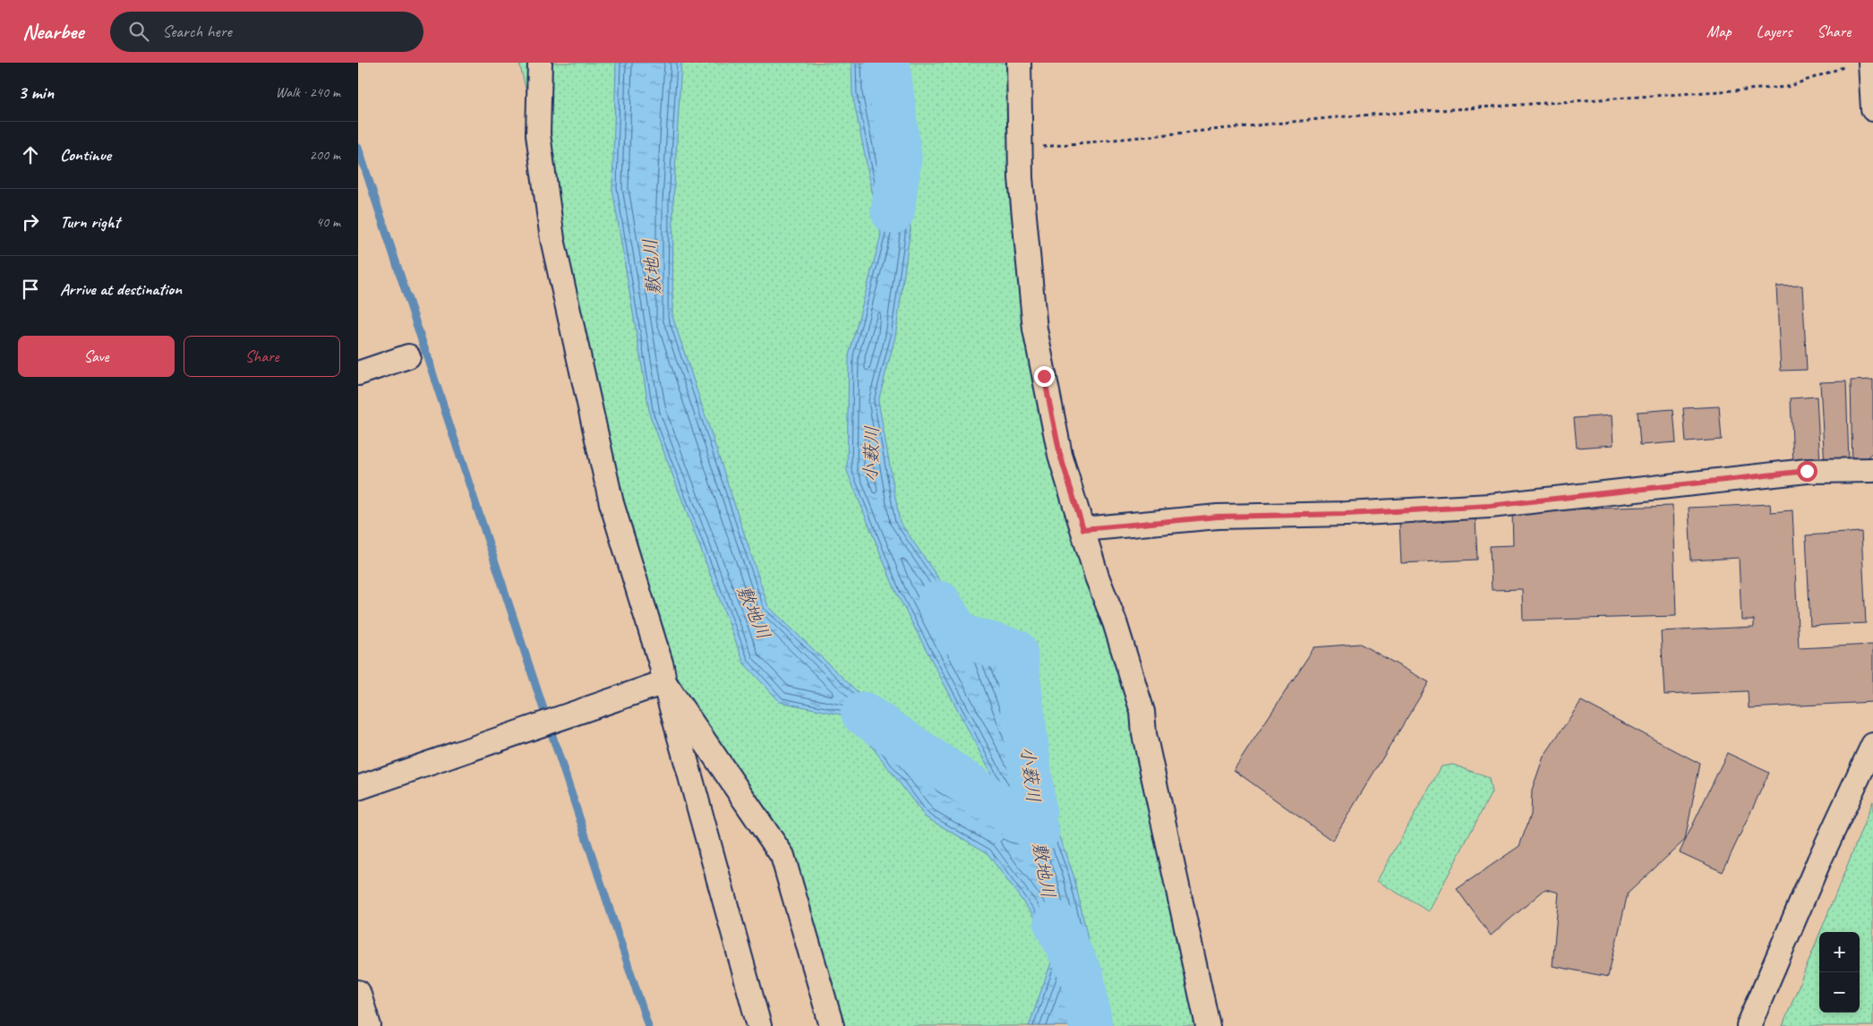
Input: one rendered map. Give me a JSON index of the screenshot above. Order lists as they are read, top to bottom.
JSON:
{
  "water": ["敷地川", "小薮川"],
  "page": {
    "header": "Nearbee",
    "search": "Search here",
    "nav": ["Map", "Layers", "Share"],
    "heading": ["3 min", "Walk · 240 m"],
    "list": [
      ["Continue", "200 m"],
      ["Turn right", "40 m"],
      "Arrive at destination"
    ],
    "buttons": ["Save", "Share"],
    "map_buttons": ["+", "−"]
  }
}
